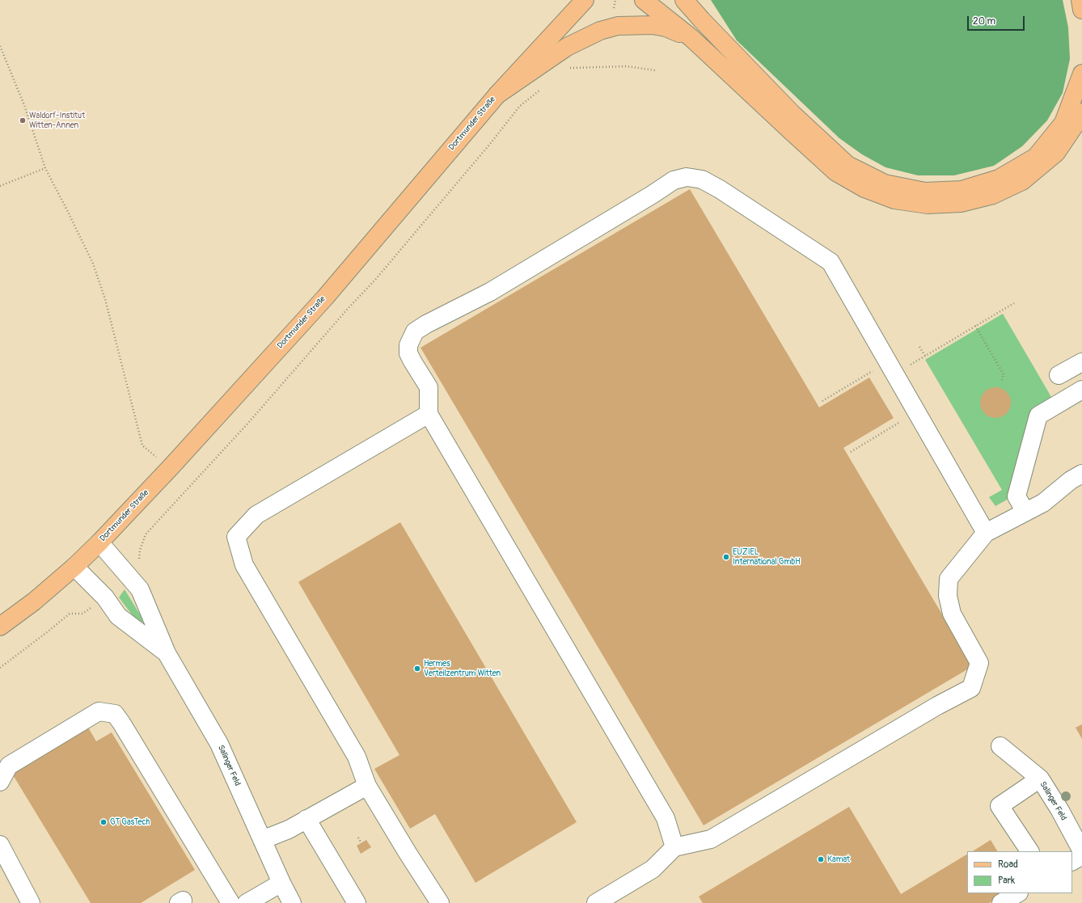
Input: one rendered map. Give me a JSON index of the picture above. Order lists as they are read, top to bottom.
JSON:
{
  "streets": {
    "main road": ["Dortmunder Straße"],
    "street": ["Salinger Feld"]
  },
  "crossings": [
    ["Dortmunder Straße", "Salinger Feld"]
  ],
  "places": [
    "Waldorf-Institut Witten-Annen",
    "EUZIEL International GmbH",
    "Hermes Verteilzentrum Witten",
    "GT GasTech",
    "Kamat"
  ],
  "legend": ["Road", "Park"],
  "scale_bar": "20 m"
}
